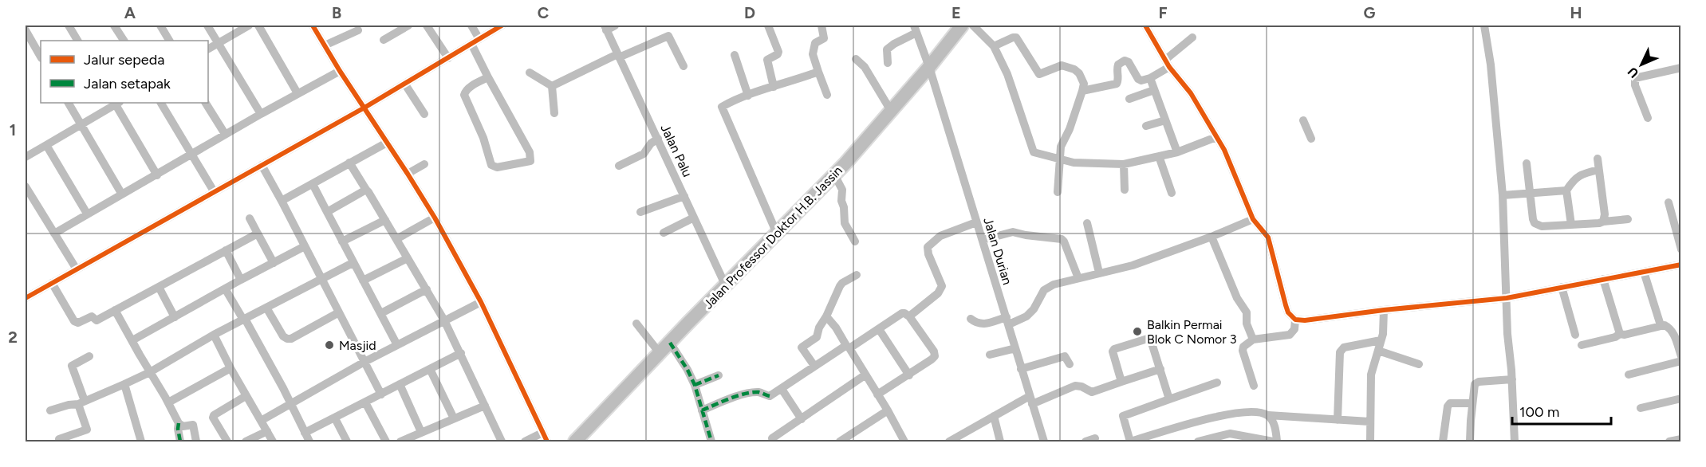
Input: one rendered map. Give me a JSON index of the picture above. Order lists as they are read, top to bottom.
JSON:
{
  "streets": {
    "highway": ["Jalan Professor Doktor H.B. Jassin"],
    "street": ["Jalan Palu", "Jalan Durian"]
  },
  "crossings": [
    ["Jalan Palu", "Jalan Professor Doktor H.B. Jassin"],
    ["Jalan Professor Doktor H.B. Jassin", "Jalan Durian"]
  ],
  "places": ["Balkin Permai Blok C Nomor 3", "Masjid"],
  "legend": ["Jalur sepeda", "Jalan setapak"],
  "scale_bar": "100 m",
  "north": "bottom left",
  "grid": {
    "columns": [
      "A",
      "B",
      "C",
      "D",
      "E",
      "F",
      "G",
      "H"
    ],
    "rows": ["1", "2"]
  }
}
